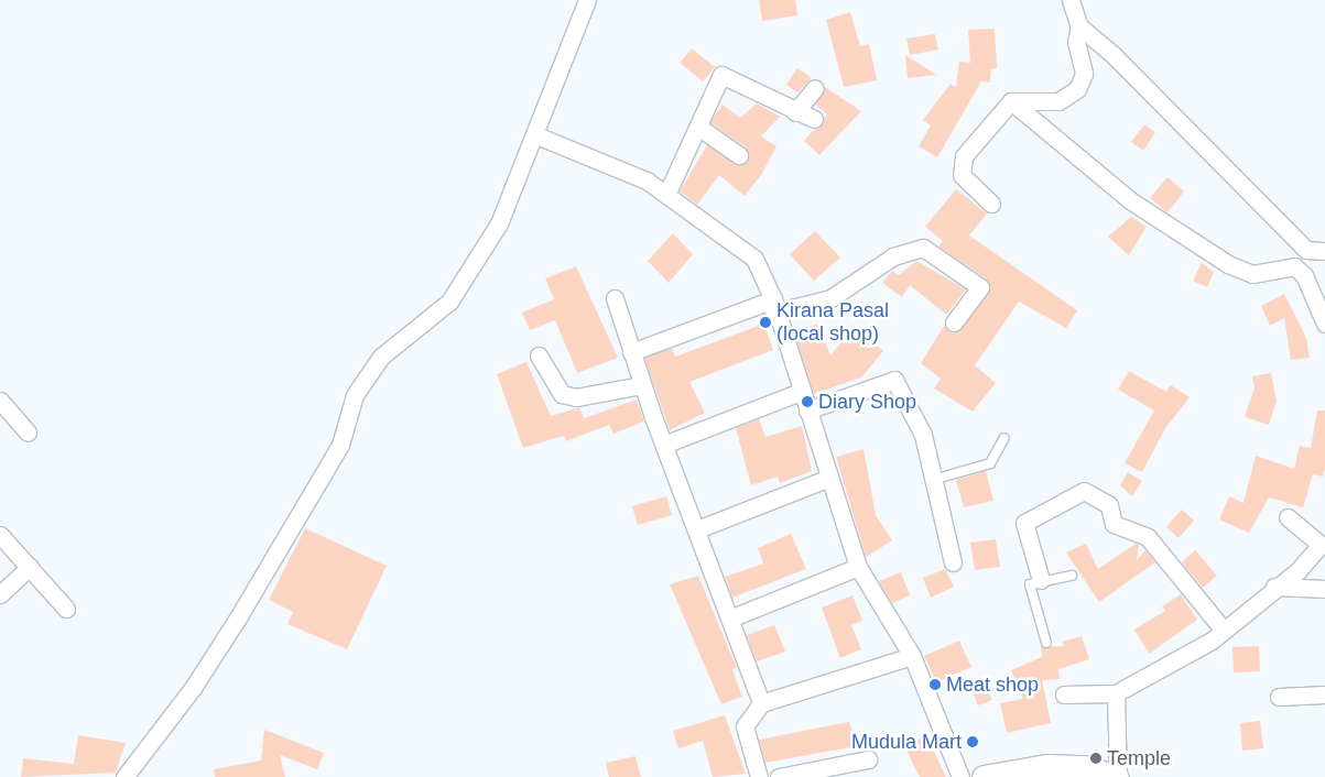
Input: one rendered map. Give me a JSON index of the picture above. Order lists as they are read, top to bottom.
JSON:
{
  "places": [
    "Kirana Pasal (local shop)",
    "Diary Shop",
    "Meat shop",
    "Mudula Mart",
    "Temple"
  ]
}
